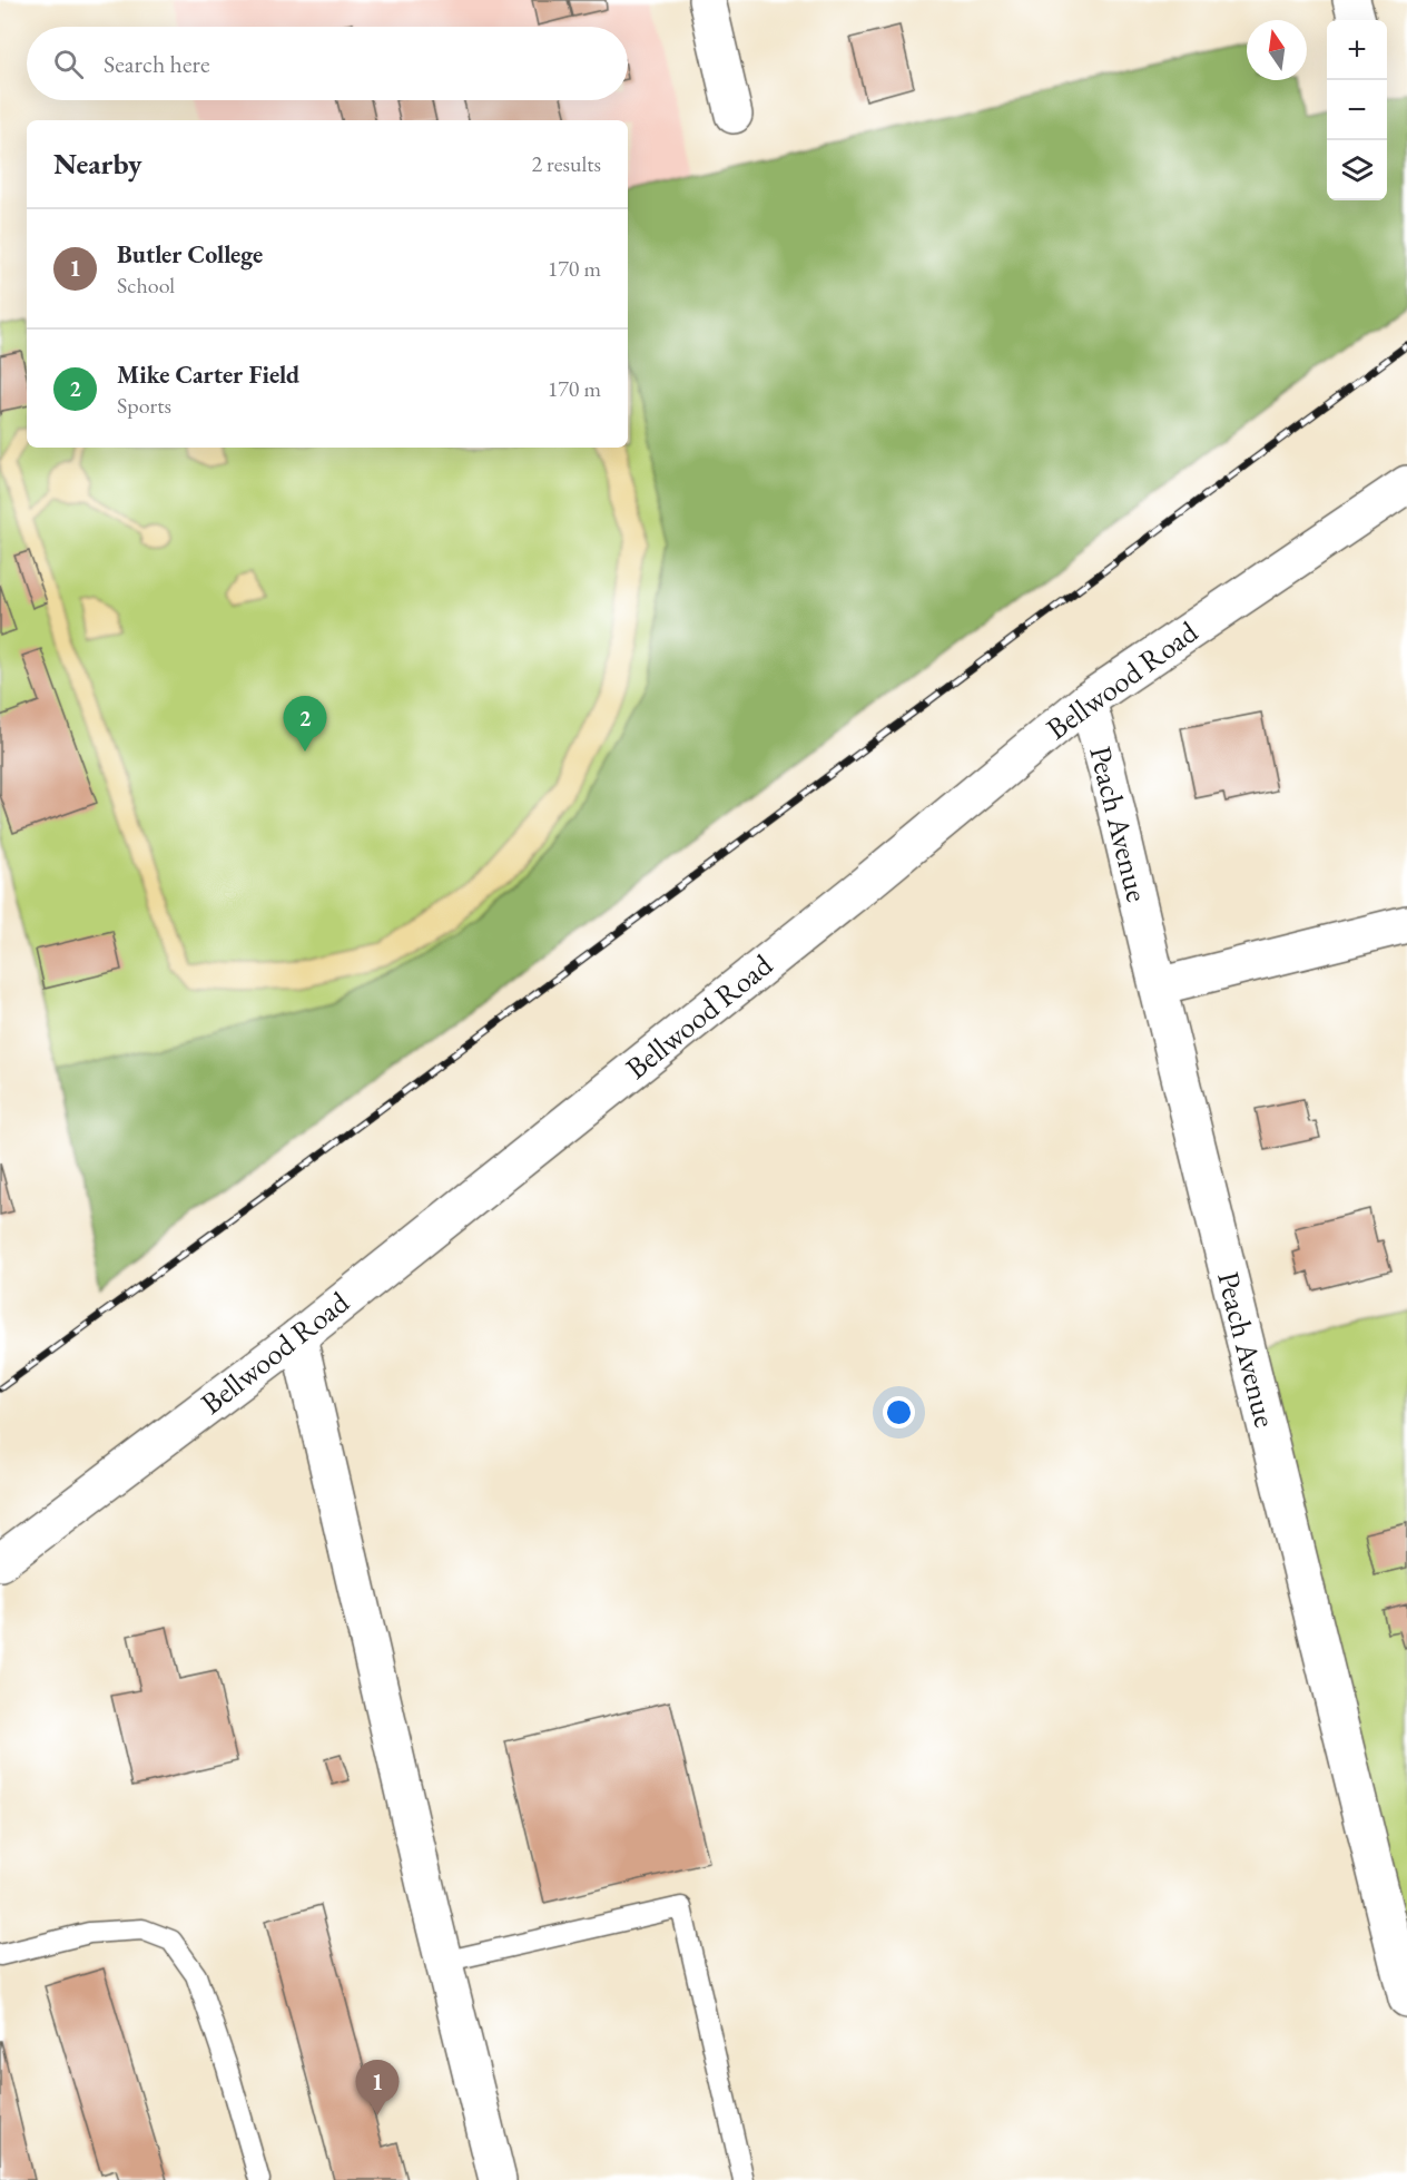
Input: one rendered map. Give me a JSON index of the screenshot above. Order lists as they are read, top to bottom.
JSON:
{
  "streets": {
    "street": ["Bellwood Road", "Peach Avenue"]
  },
  "crossings": [
    ["Bellwood Road", "Peach Avenue"]
  ],
  "north": "top",
  "page": {
    "map_buttons": ["+", "−"],
    "search": "Search here",
    "heading": ["Nearby", "2 results"],
    "list": [
      {
        "mark": "1",
        "name": "Butler College",
        "note": "School",
        "value": "170 m"
      },
      {
        "mark": "2",
        "name": "Mike Carter Field",
        "note": "Sports",
        "value": "170 m"
      }
    ],
    "pins": ["2", "1"]
  }
}
